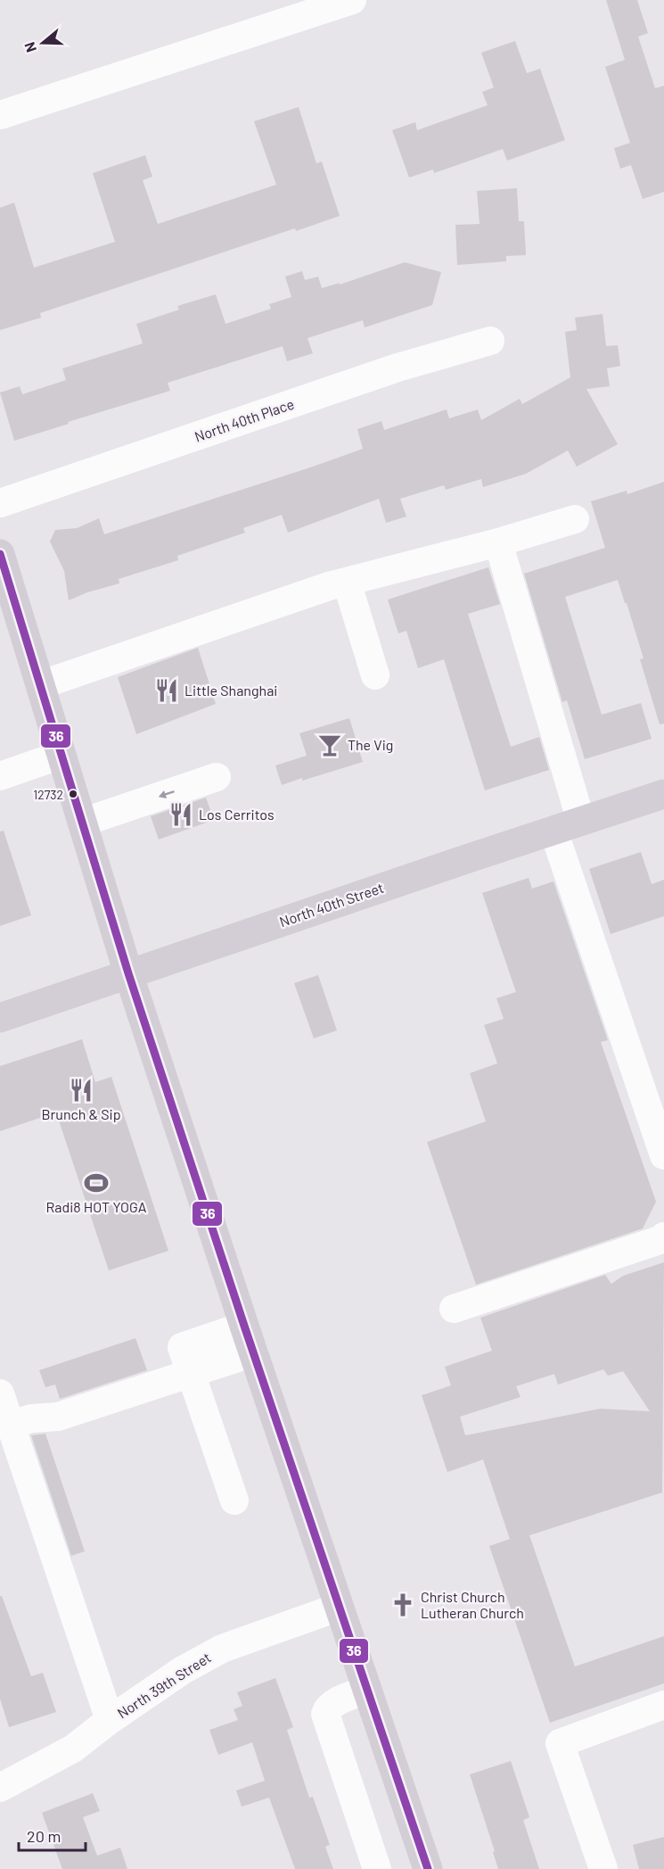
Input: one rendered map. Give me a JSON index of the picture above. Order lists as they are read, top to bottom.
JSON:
{
  "streets": {
    "main road": ["North 40th Street"],
    "street": ["North 40th Place", "North 39th Street"]
  },
  "places": {
    "restaurant": ["Little Shanghai", "Los Cerritos", "Brunch & Sip"],
    "bar": ["The Vig"],
    "other": ["12732"],
    "sports": ["Radi8 HOT YOGA"],
    "church": ["Christ Church Lutheran Church"]
  },
  "lines": ["transit line 36"],
  "scale_bar": "20 m",
  "north": "left"
}
